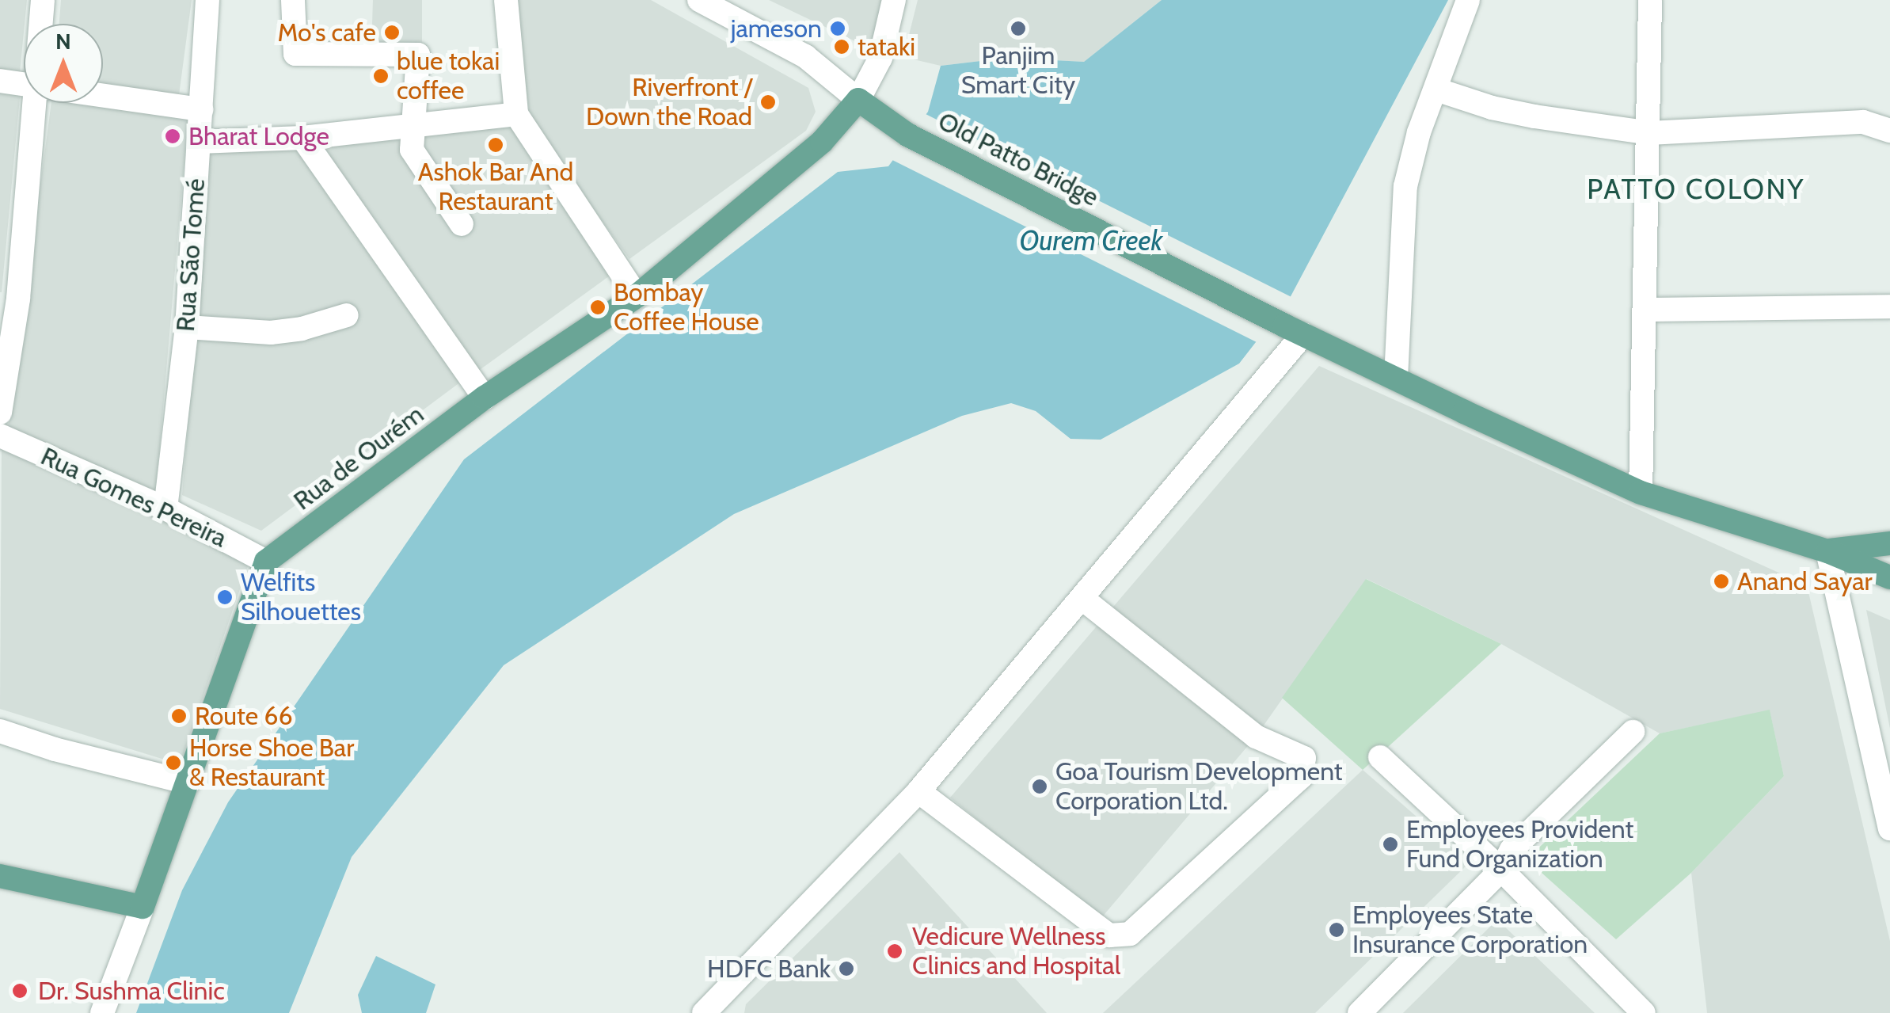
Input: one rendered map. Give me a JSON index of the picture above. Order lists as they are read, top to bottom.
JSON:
{
  "streets": {
    "main road": ["Old Patto Bridge", "Rua de Ourém"],
    "street": ["Rua São Tomé", "Rua Gomes Pereira"]
  },
  "crossings": [
    ["Old Patto Bridge", "Rua de Ourém"],
    ["Rua São Tomé", "Rua Gomes Pereira"],
    ["Rua de Ourém", "Rua Gomes Pereira"]
  ],
  "districts": ["PATTO COLONY"],
  "water": ["Ourem Creek"],
  "places": [
    "jameson",
    "Panjim Smart City",
    "Mo's cafe",
    "tataki",
    "blue tokai coffee",
    "Riverfront / Down the Road",
    "Bharat Lodge",
    "Ashok Bar And Restaurant",
    "Bombay Coffee House",
    "Anand Sayar",
    "Welfits Silhouettes",
    "Route 66",
    "Horse Shoe Bar & Restaurant",
    "Goa Tourism Development Corporation Ltd.",
    "Employees Provident Fund Organization",
    "Employees State Insurance Corporation",
    "Vedicure Wellness Clinics and Hospital",
    "HDFC Bank",
    "Dr. Sushma Clinic"
  ],
  "north": "top"
}
